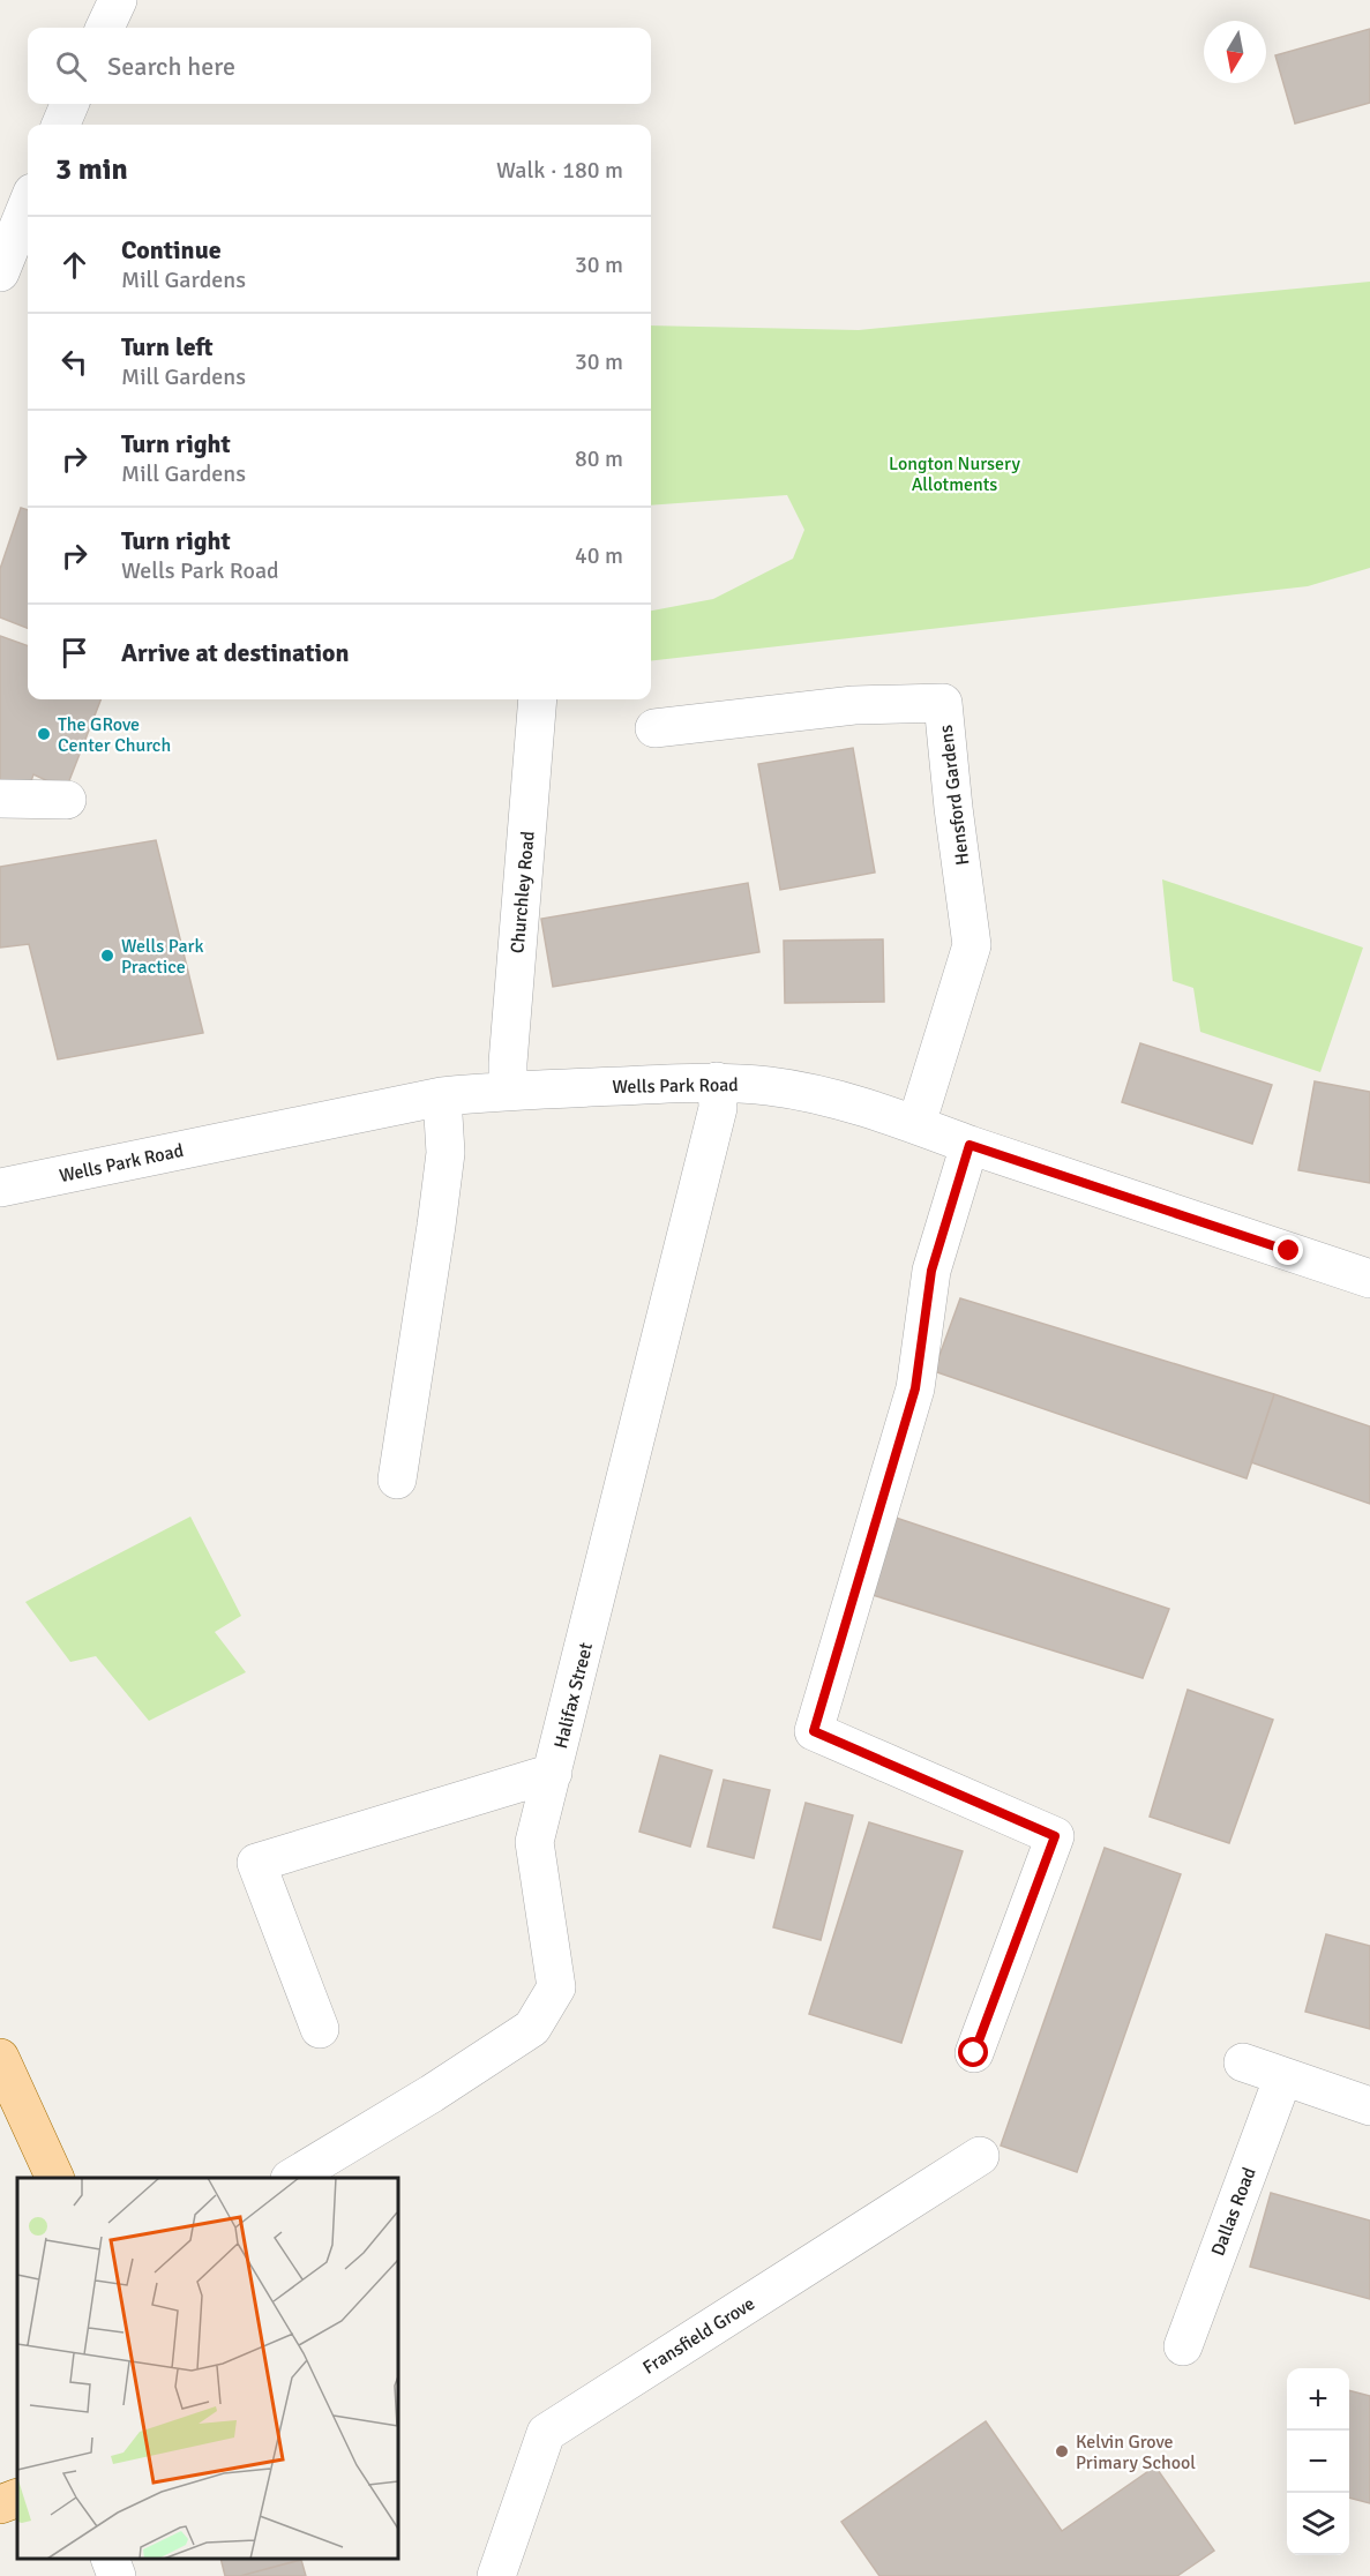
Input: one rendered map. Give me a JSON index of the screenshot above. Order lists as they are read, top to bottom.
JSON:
{
  "streets": {
    "street": [
      "Hensford Gardens",
      "Churchley Road",
      "Wells Park Road",
      "Halifax Street",
      "Dallas Road",
      "Fransfield Grove"
    ]
  },
  "crossings": [
    ["Hensford Gardens", "Wells Park Road"],
    ["Churchley Road", "Wells Park Road"],
    ["Wells Park Road", "Halifax Street"]
  ],
  "parks": ["Longton Nursery Allotments"],
  "places": ["The GRove Center Church", "Wells Park Practice", "Kelvin Grove Primary School"],
  "north": "bottom",
  "page": {
    "search": "Search here",
    "heading": ["3 min", "Walk · 180 m"],
    "list": [
      ["Continue", "Mill Gardens", "30 m"],
      ["Turn left", "Mill Gardens", "30 m"],
      ["Turn right", "Mill Gardens", "80 m"],
      ["Turn right", "Wells Park Road", "40 m"],
      "Arrive at destination"
    ],
    "map_buttons": ["+", "−"]
  }
}
